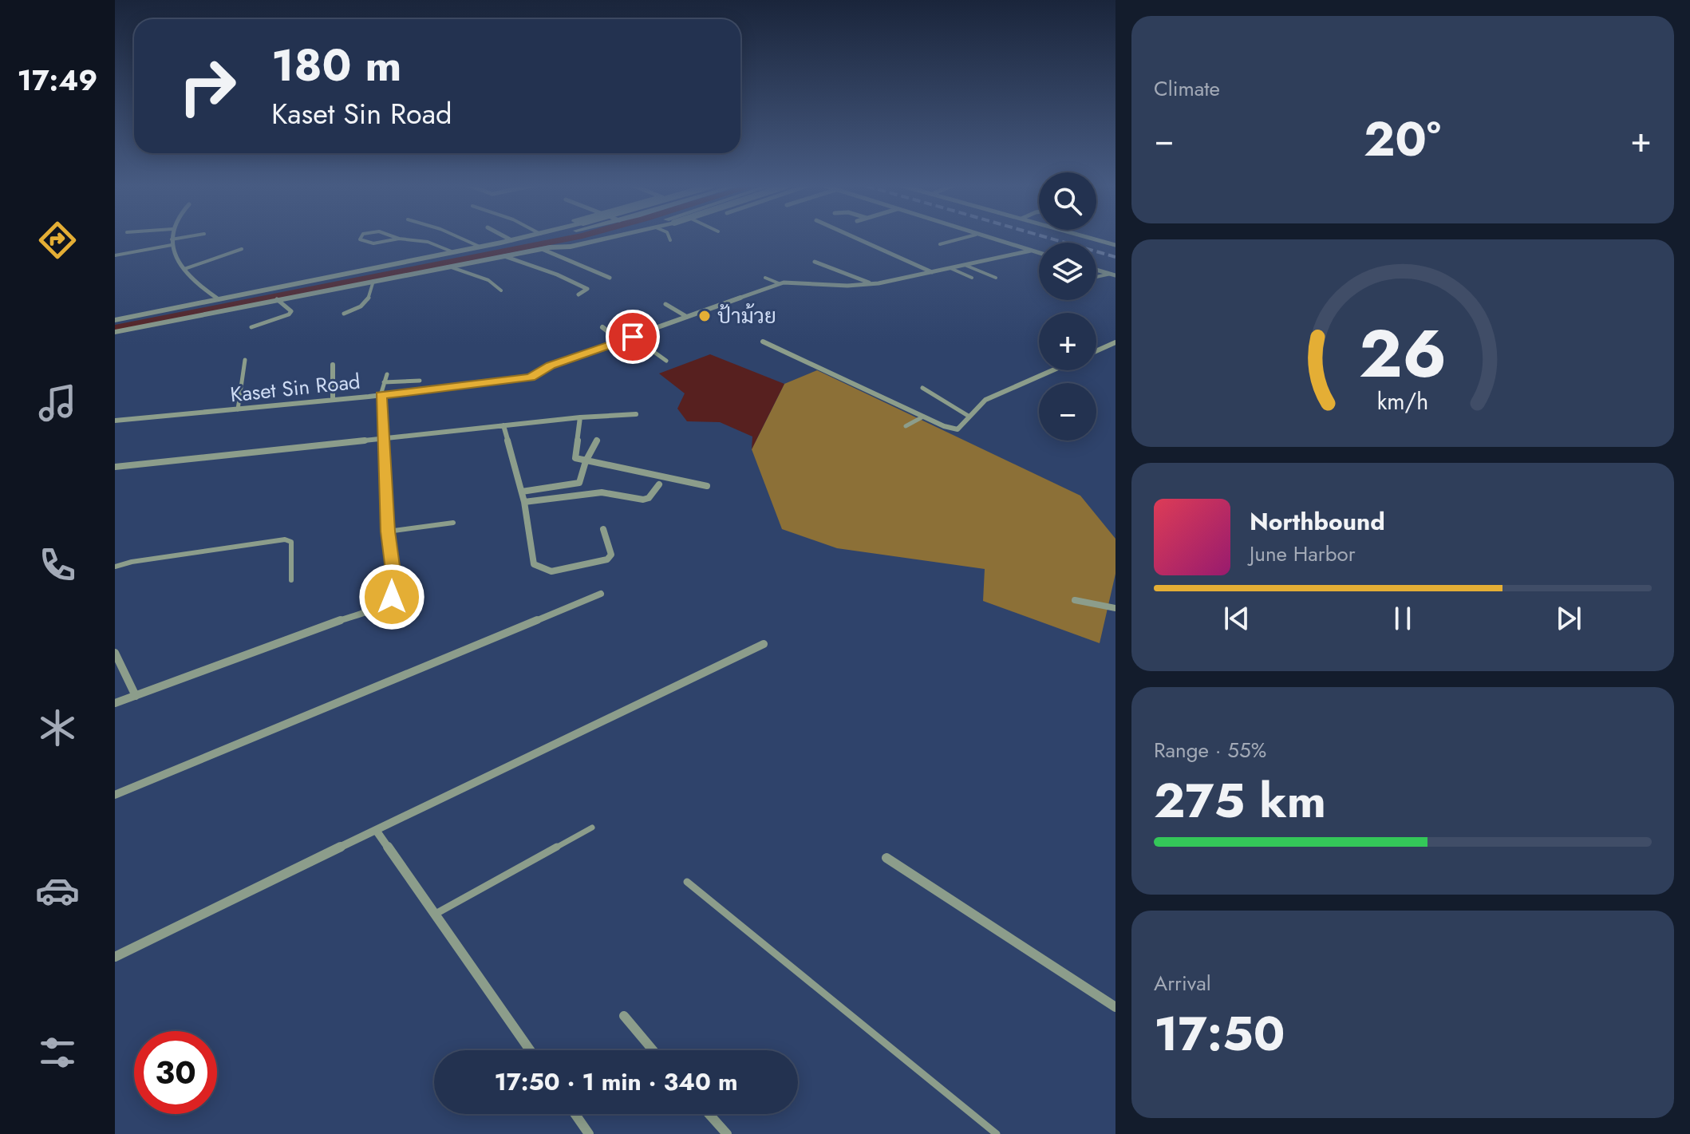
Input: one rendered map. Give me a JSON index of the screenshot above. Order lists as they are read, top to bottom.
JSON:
{
  "streets": {
    "street": ["Kaset Sin Road"]
  },
  "places": ["ป้าม้วย"],
  "page": {
    "tabs": "17:49",
    "tile": [
      "Climate",
      ["Range · 55%", "275 km"],
      ["Arrival", "17:50"]
    ],
    "turn": ["180 m", "Kaset Sin Road"],
    "heat": ["−", "20°", "+"],
    "map_buttons": ["+", "−"],
    "song": ["Northbound", "June Harbor"],
    "limit": "30",
    "trip": "17:50 · 1 min · 340 m",
    "gauge": ["26", "km/h"]
  }
}
